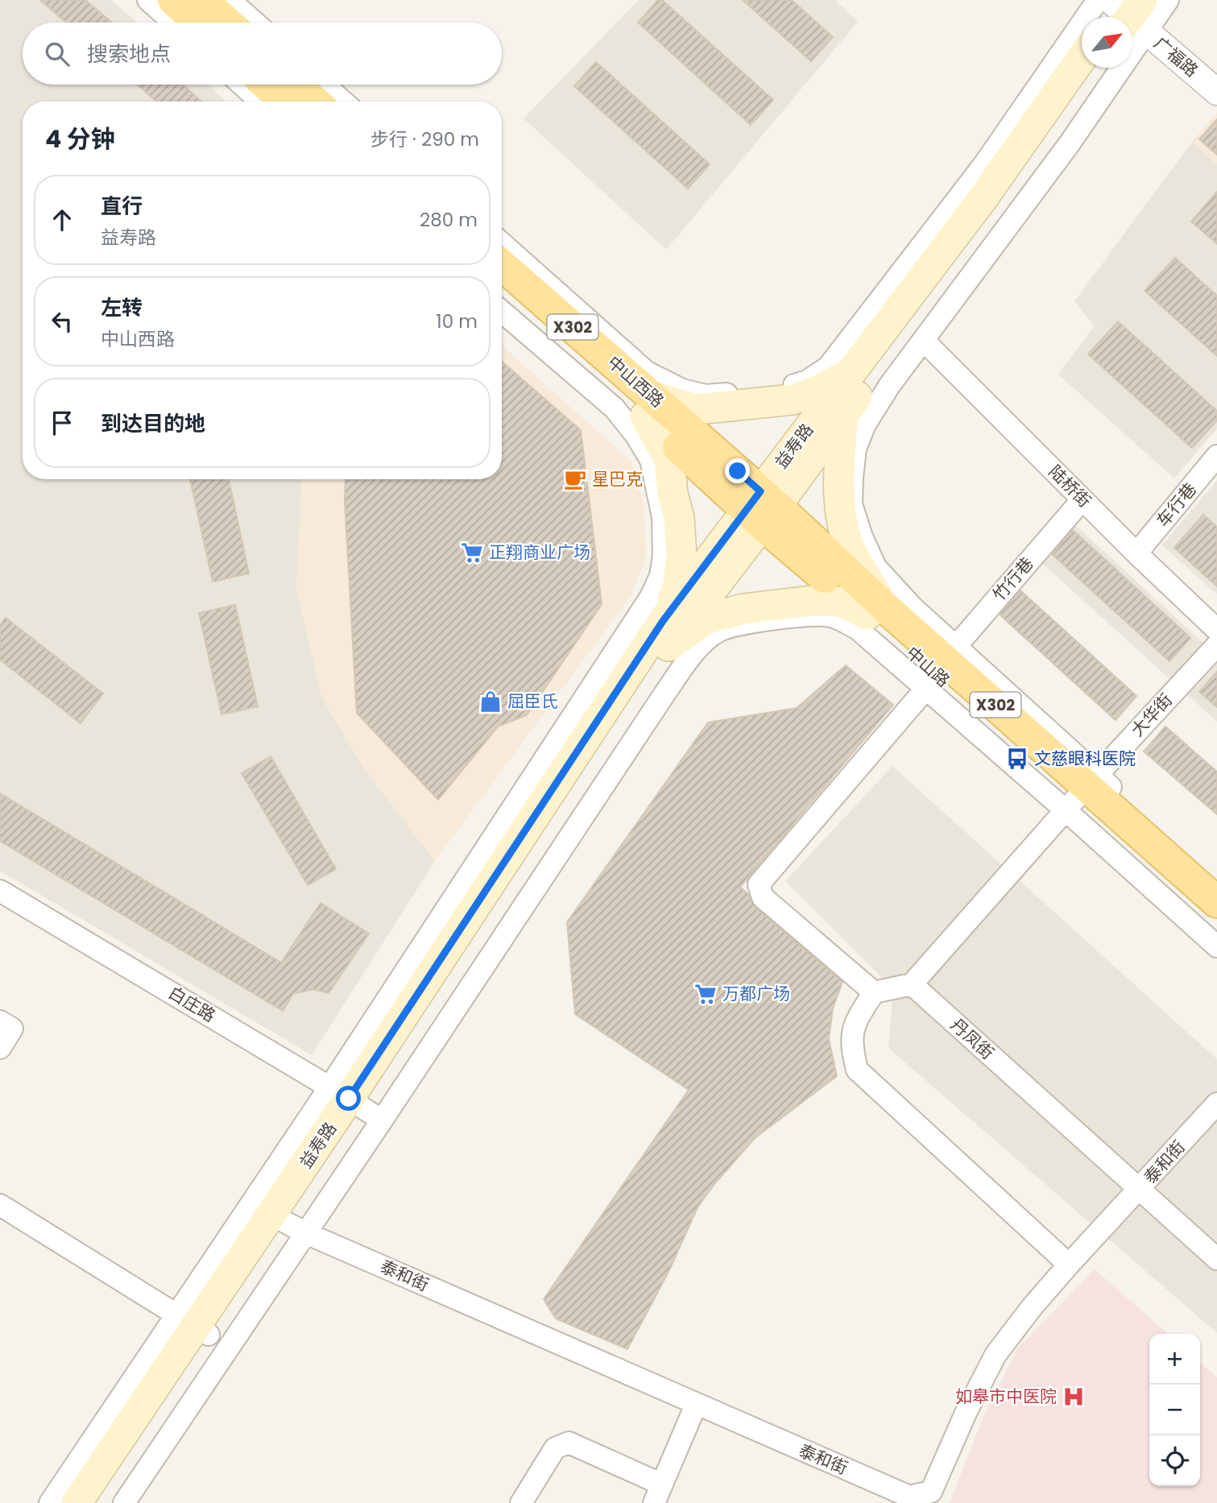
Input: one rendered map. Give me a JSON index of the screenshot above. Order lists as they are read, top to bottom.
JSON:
{
  "streets": {
    "main road": [
      "X302",
      "中山西路",
      "益寿路",
      "中山路"
    ],
    "street": [
      "广福路",
      "陆桥街",
      "车行巷",
      "竹行巷",
      "大华街",
      "白庄路",
      "丹凤街",
      "泰和街"
    ]
  },
  "crossings": [
    ["中山西路", "益寿路"],
    ["中山西路", "中山路"],
    ["益寿路", "中山路"],
    ["益寿路", "白庄路"],
    ["益寿路", "泰和街"],
    ["陆桥街", "车行巷"],
    ["陆桥街", "竹行巷"],
    ["竹行巷", "中山路"],
    ["中山路", "大华街"],
    ["丹凤街", "泰和街"]
  ],
  "places": {
    "cafe": ["星巴克"],
    "supermarket": ["正翔商业广场", "万都广场"],
    "shop": ["屈臣氏"],
    "bus stop": ["文慈眼科医院"],
    "hospital": ["如皋市中医院"]
  },
  "north": "top right",
  "page": {
    "search": "搜索地点",
    "heading": ["4 分钟", "步行 · 290 m"],
    "list": [
      ["直行", "益寿路", "280 m"],
      ["左转", "中山西路", "10 m"],
      "到达目的地"
    ],
    "map_buttons": ["+", "−"]
  }
}
